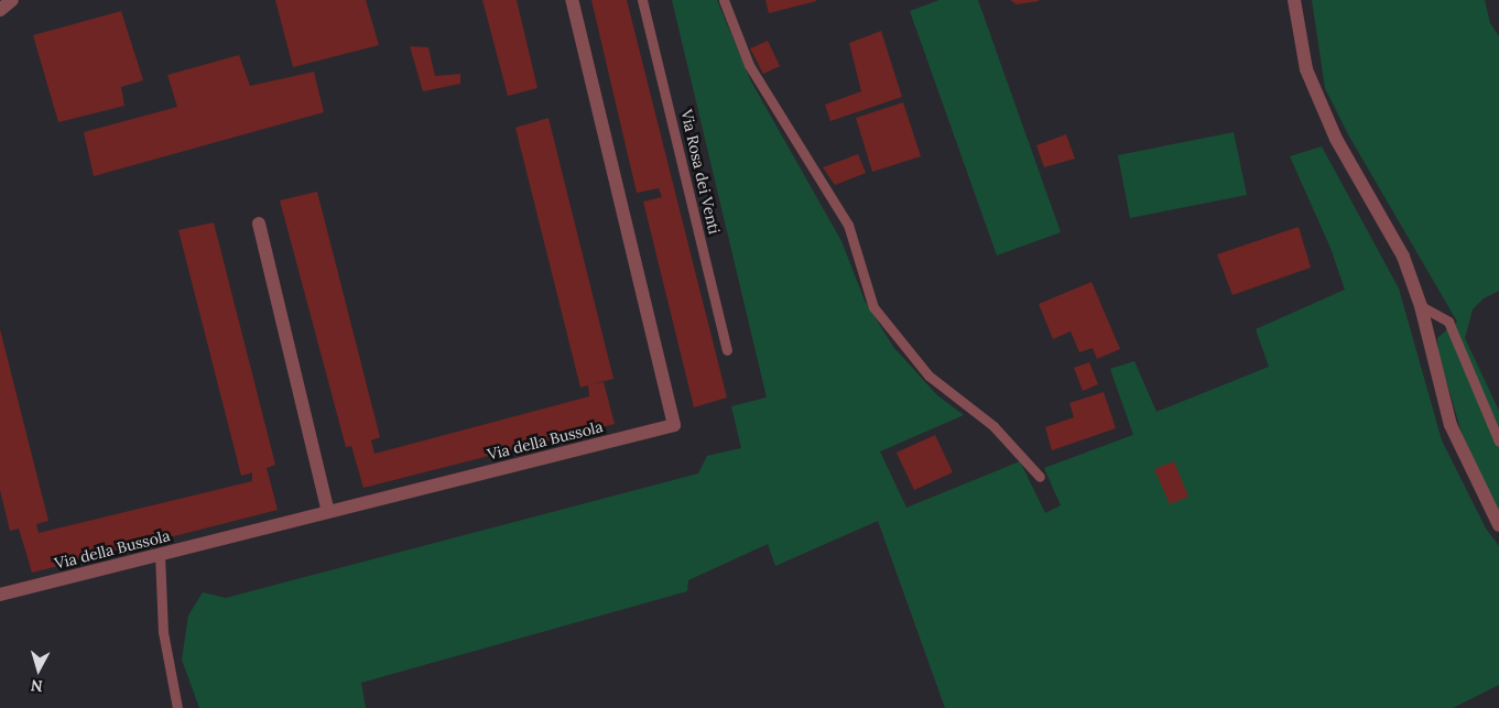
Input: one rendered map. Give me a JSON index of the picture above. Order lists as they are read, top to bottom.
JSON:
{
  "streets": {
    "street": ["Via della Bussola"],
    "lane": ["Via Rosa dei Venti"]
  },
  "north": "bottom"
}
